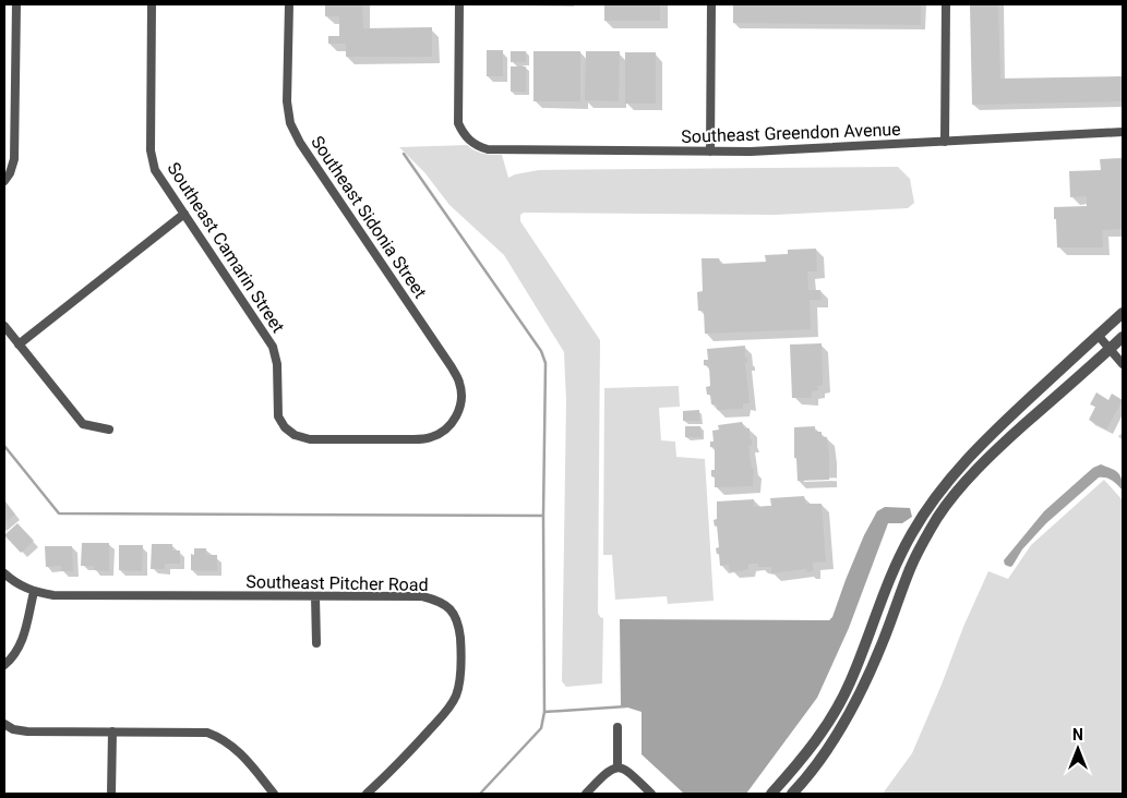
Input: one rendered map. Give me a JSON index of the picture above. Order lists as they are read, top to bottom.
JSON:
{
  "streets": {
    "street": [
      "Southeast Greendon Avenue",
      "Southeast Sidonia Street",
      "Southeast Camarin Street",
      "Southeast Pitcher Road"
    ]
  },
  "crossings": [
    ["Southeast Sidonia Street", "Southeast Camarin Street"]
  ],
  "north": "top"
}
